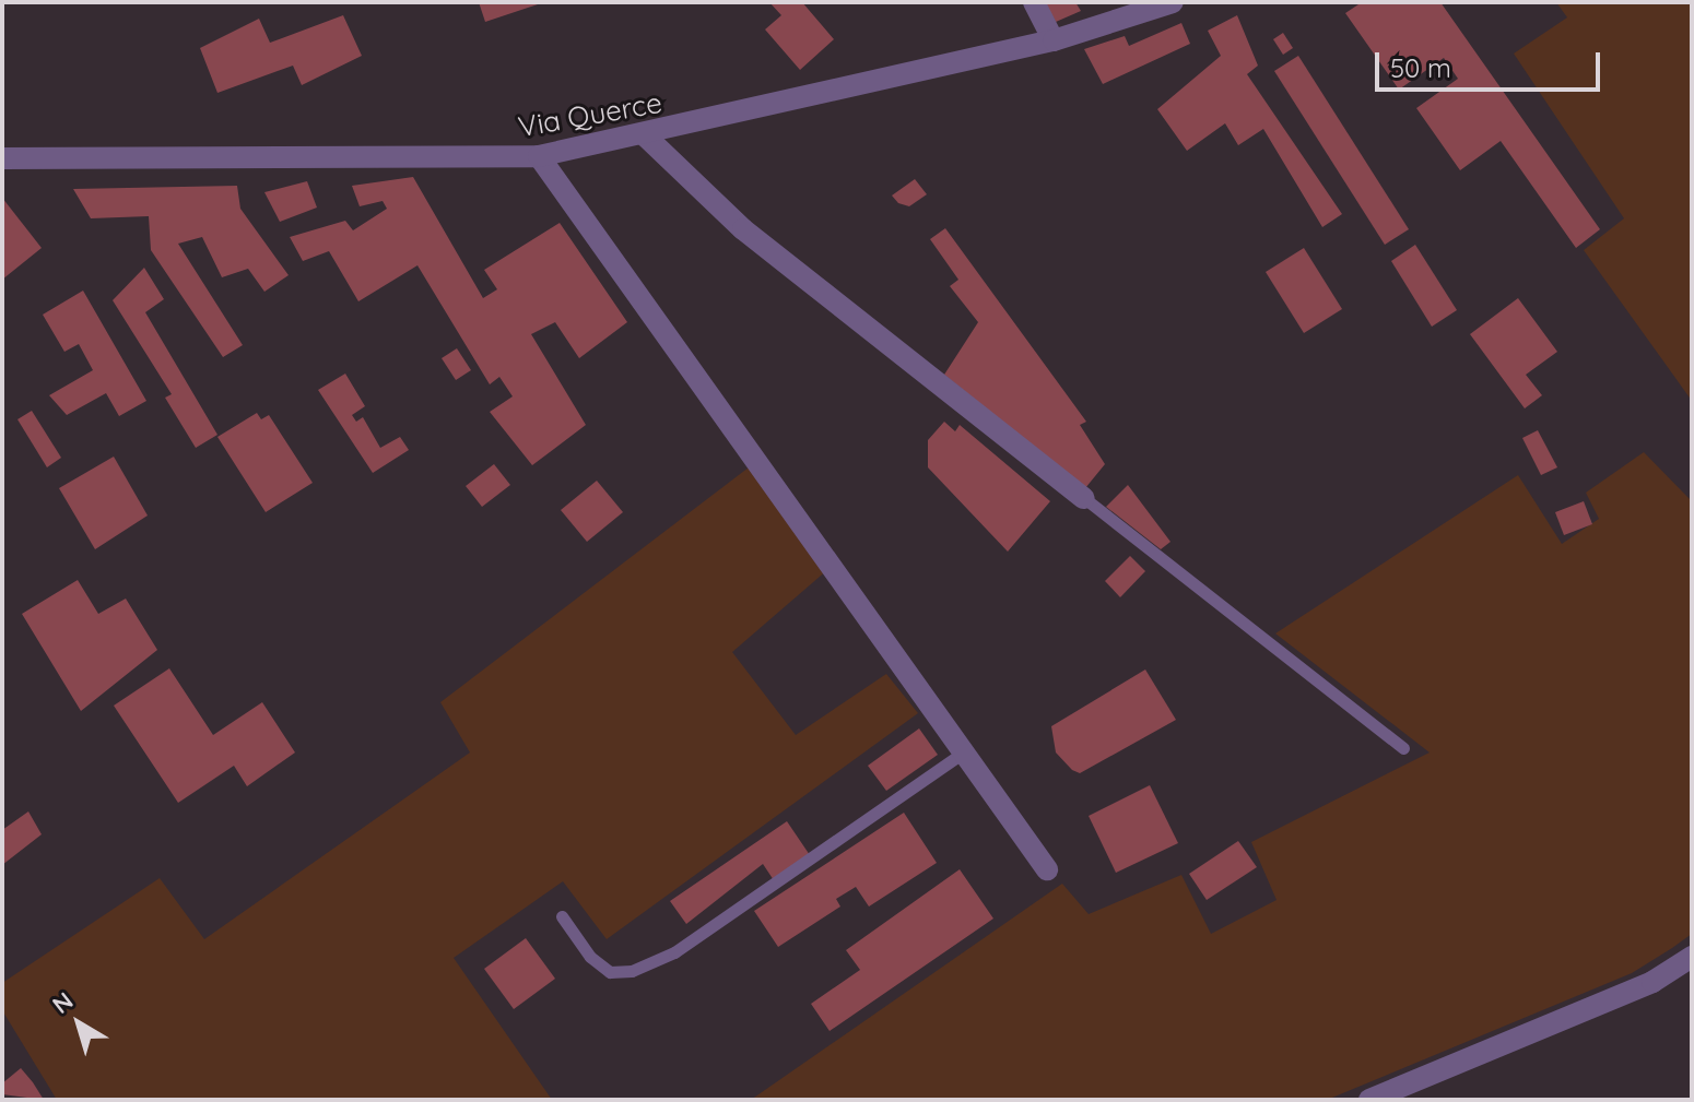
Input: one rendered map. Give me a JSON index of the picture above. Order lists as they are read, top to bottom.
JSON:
{
  "streets": {
    "street": ["Via Querce"]
  },
  "scale_bar": "50 m",
  "north": "top left"
}
